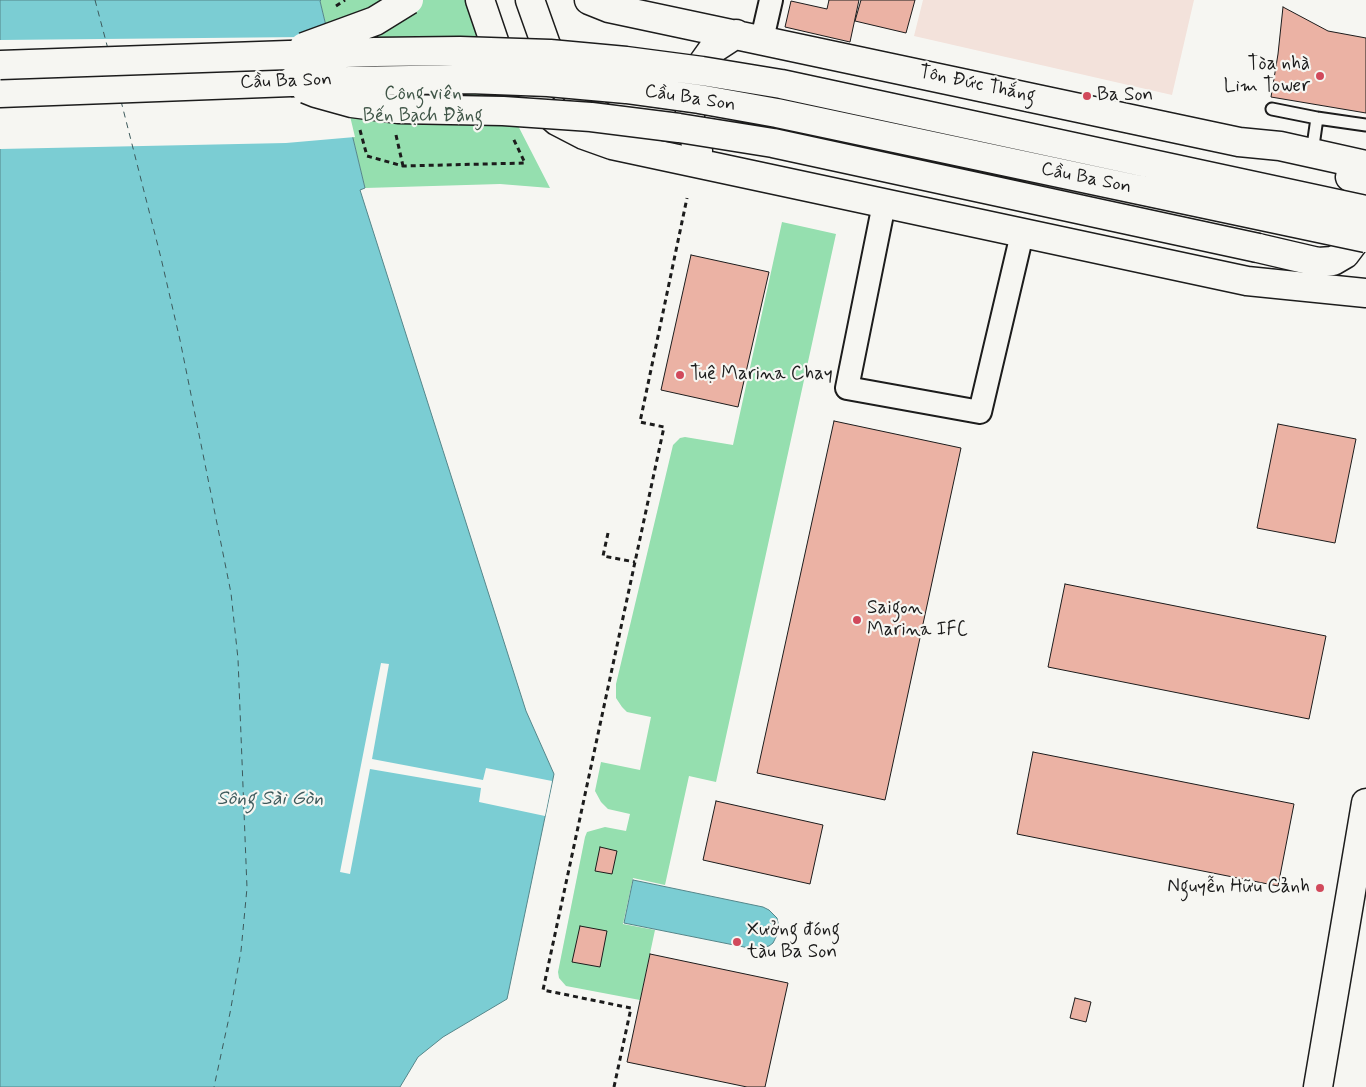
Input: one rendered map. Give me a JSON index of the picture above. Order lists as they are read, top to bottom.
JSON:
{
  "streets": {
    "main road": ["Cầu Ba Son", "Tôn Đức Thắng"]
  },
  "water": ["Sông Sài Gòn"],
  "parks": ["Công viên Bến Bạch Đằng"],
  "places": [
    "Tòa nhà Lim Tower",
    "Ba Son",
    "Tuệ Marina Chay",
    "Saigon Marina IFC",
    "Nguyễn Hữu Cảnh",
    "Xưởng đóng tàu Ba Son"
  ]
}
